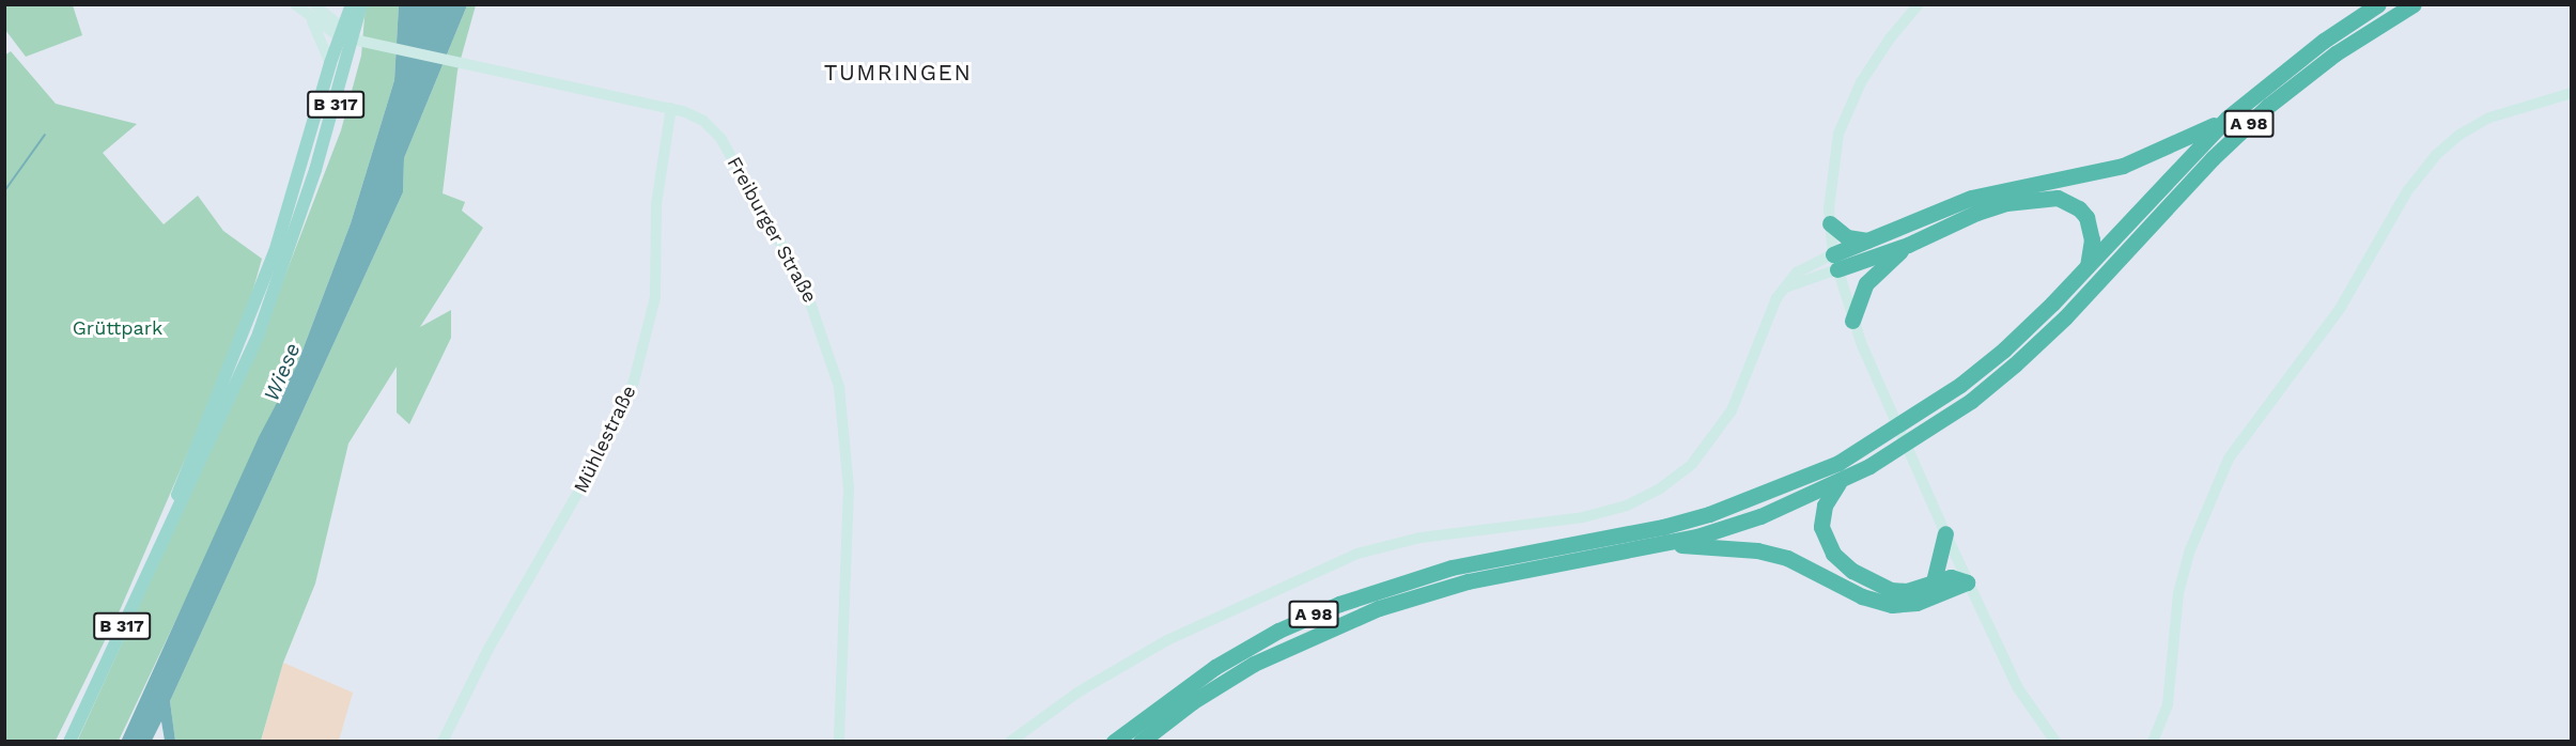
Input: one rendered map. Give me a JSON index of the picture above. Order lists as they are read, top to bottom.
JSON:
{
  "streets": {
    "highway": ["A 98"],
    "main road": ["B 317"],
    "street": ["Freiburger Straße", "Mühlestraße"]
  },
  "crossings": [
    ["B 317", "Freiburger Straße"],
    ["Freiburger Straße", "Mühlestraße"]
  ],
  "districts": ["TUMRINGEN"],
  "water": ["Wiese"],
  "parks": ["Grüttpark"]
}
